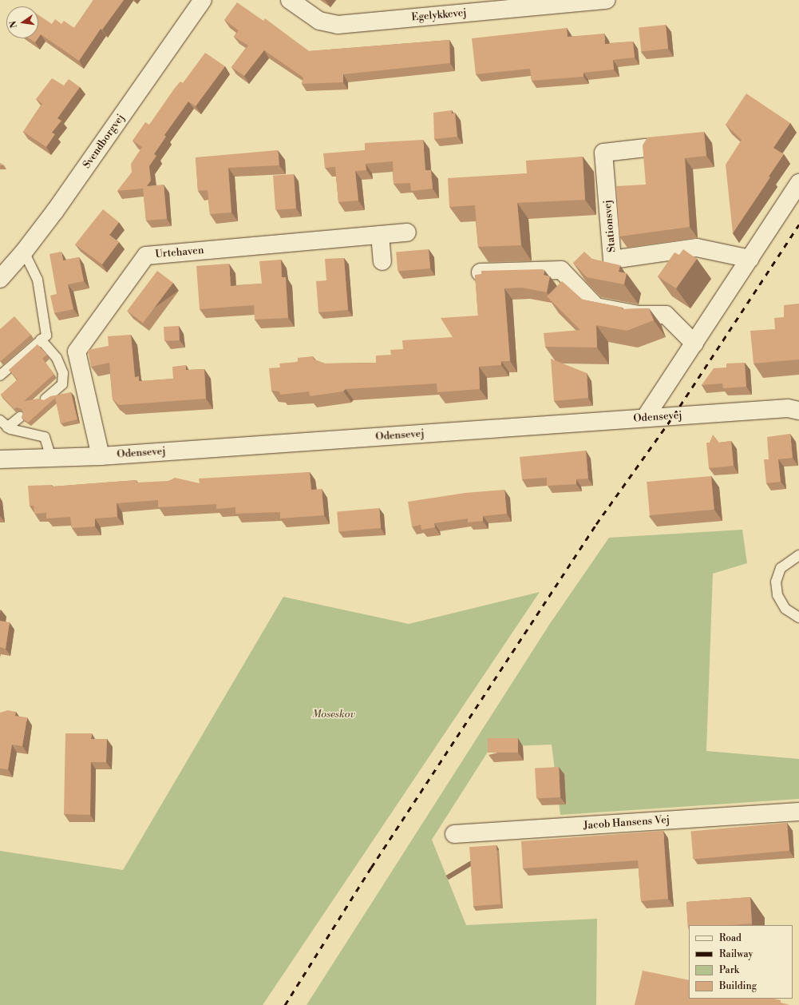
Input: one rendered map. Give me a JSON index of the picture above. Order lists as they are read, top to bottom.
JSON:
{
  "streets": {
    "street": [
      "Egelykkevej",
      "Svendborgvej",
      "Stationsvej",
      "Urtehaven",
      "Odensevej",
      "Jacob Hansens Vej"
    ]
  },
  "crossings": [
    ["Urtehaven", "Odensevej"]
  ],
  "parks": ["Moseskov"],
  "legend": [
    "Road",
    "Railway",
    "Park",
    "Building"
  ],
  "north": "left"
}
